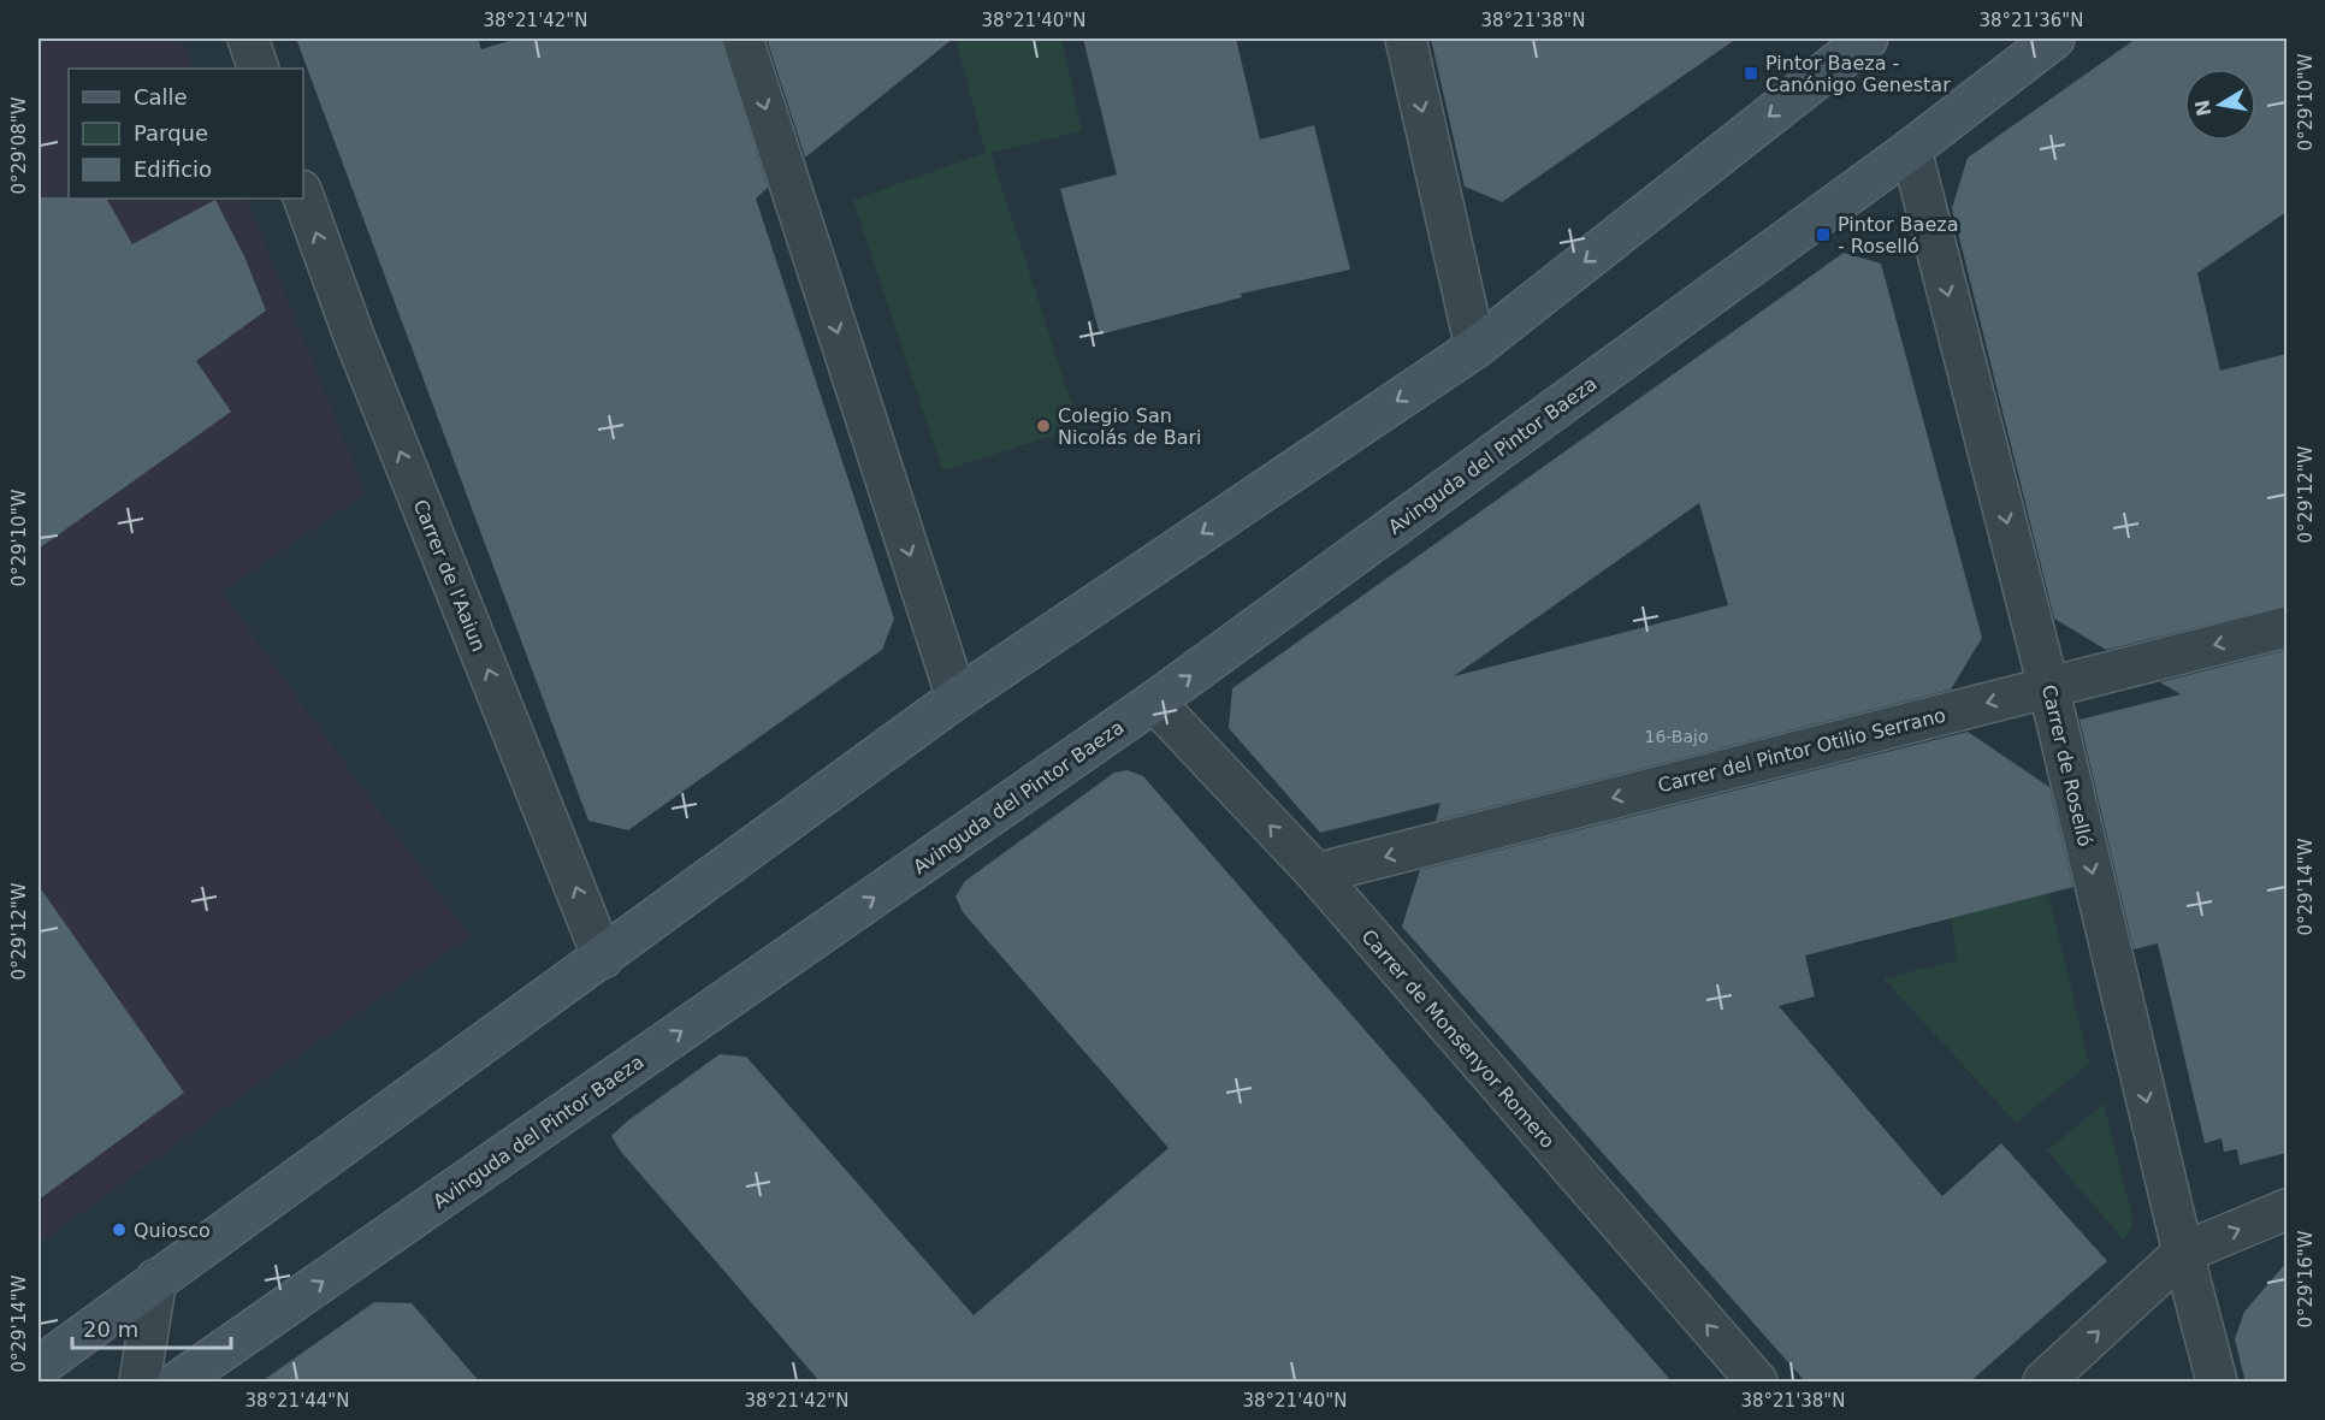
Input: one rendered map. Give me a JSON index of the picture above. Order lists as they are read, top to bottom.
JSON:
{
  "streets": {
    "street": [
      "Avinguda del Pintor Baeza",
      "Carrer de l'Aaiun",
      "Carrer del Pintor Otilio Serrano",
      "Carrer de Roselló",
      "Carrer de Monsenyor Romero"
    ]
  },
  "crossings": [
    ["Avinguda del Pintor Baeza", "Carrer de Roselló"],
    ["Avinguda del Pintor Baeza", "Carrer de Monsenyor Romero"],
    ["Carrer del Pintor Otilio Serrano", "Carrer de Roselló"],
    ["Carrer del Pintor Otilio Serrano", "Carrer de Monsenyor Romero"]
  ],
  "one_way": [
    "Carrer de l'Aaiun",
    "Carrer del Pintor Otilio Serrano",
    "Carrer de Roselló",
    "Carrer de Monsenyor Romero"
  ],
  "places": {
    "transit": ["Pintor Baeza - Canónigo Genestar", "Pintor Baeza - Roselló"],
    "other": ["Colegio San Nicolás de Bari", "Quiosco"]
  },
  "house_numbers": ["16-Bajo"],
  "legend": ["Calle", "Parque", "Edificio"],
  "scale_bar": "20 m",
  "north": "left",
  "coordinates": [
    "38°21'42\"N",
    "38°21'40\"N",
    "38°21'38\"N",
    "38°21'36\"N",
    "0°29'10\"W",
    "0°29'08\"W",
    "0°29'12\"W",
    "0°29'14\"W",
    "0°29'16\"W",
    "38°21'44\"N"
  ]
}
